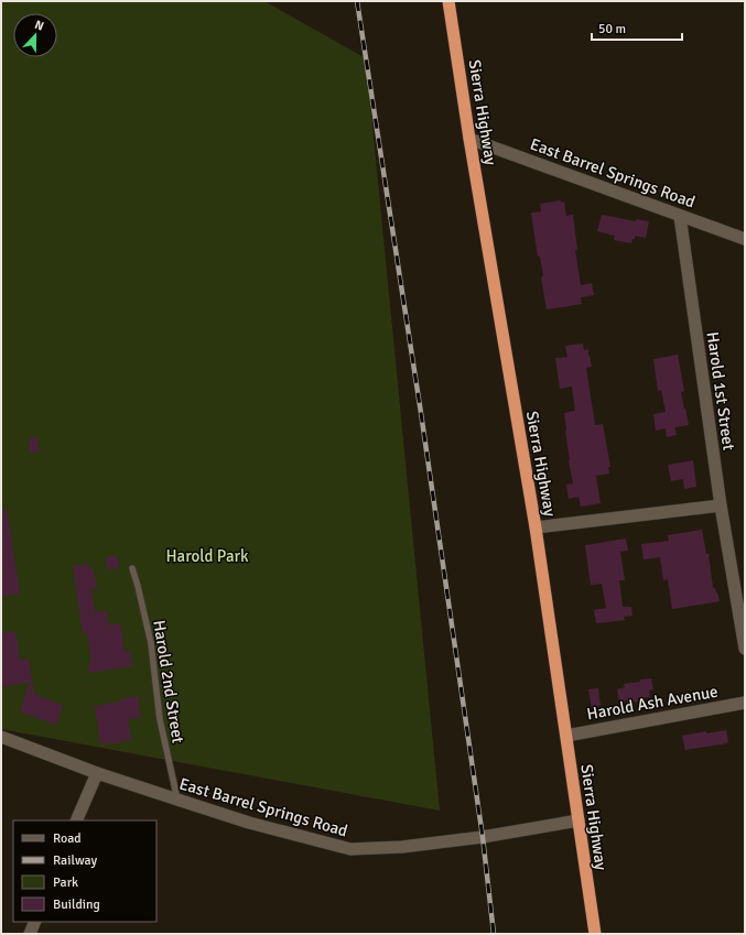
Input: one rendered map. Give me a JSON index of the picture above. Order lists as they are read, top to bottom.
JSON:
{
  "streets": {
    "highway": ["Sierra Highway"],
    "street": ["East Barrel Springs Road", "Harold 1st Street", "Harold Ash Avenue"],
    "lane": ["Harold 2nd Street"]
  },
  "crossings": [
    ["Sierra Highway", "East Barrel Springs Road"],
    ["Sierra Highway", "Harold Ash Avenue"],
    ["East Barrel Springs Road", "Harold 1st Street"],
    ["East Barrel Springs Road", "Harold 2nd Street"]
  ],
  "parks": ["Harold Park"],
  "legend": [
    "Road",
    "Railway",
    "Park",
    "Building"
  ],
  "scale_bar": "50 m",
  "north": "top"
}
